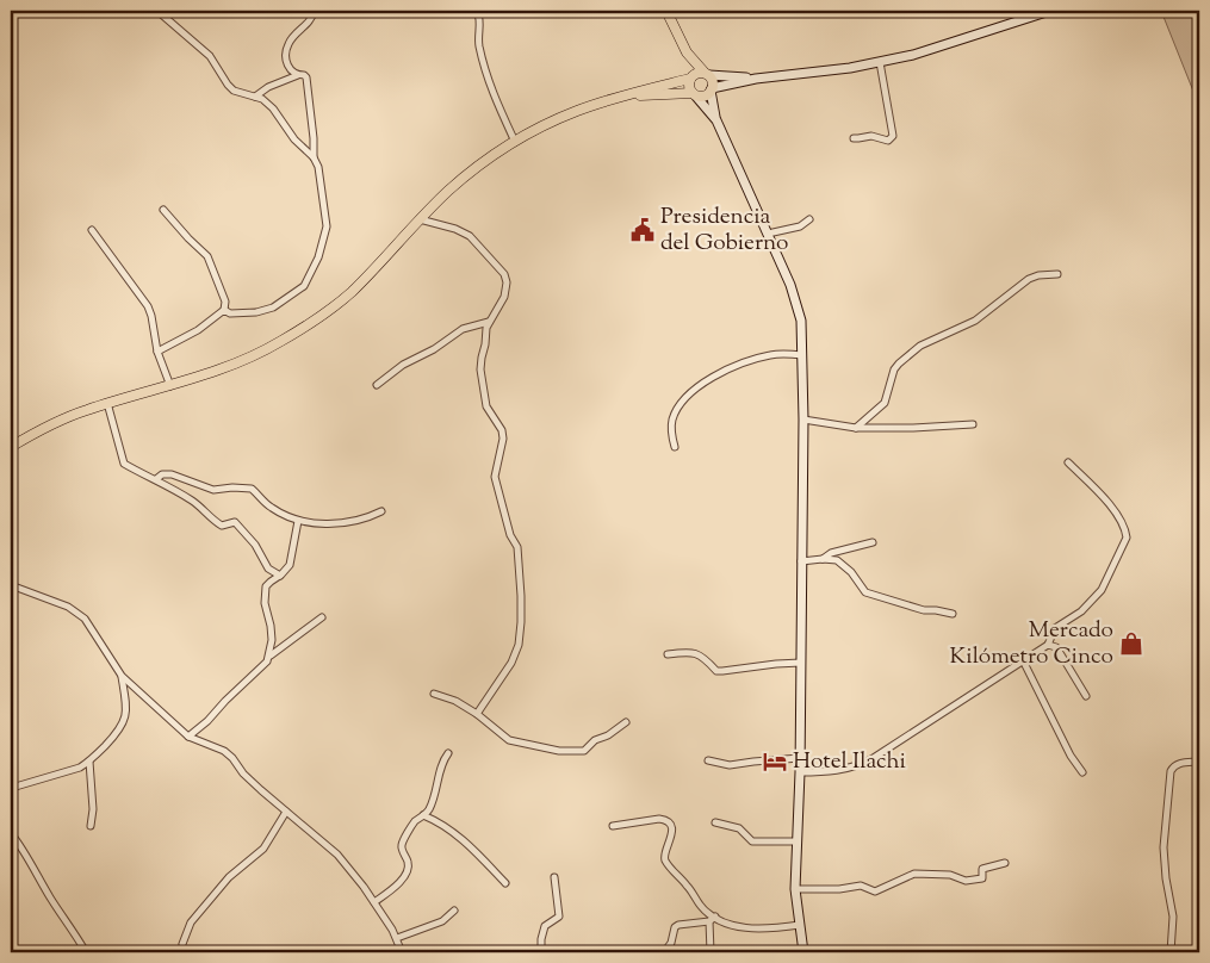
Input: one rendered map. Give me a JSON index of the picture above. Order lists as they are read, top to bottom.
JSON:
{
  "places": {
    "public building": ["Presidencia del Gobierno"],
    "shop": ["Mercado Kilómetro Cinco"],
    "hotel": ["Hotel Ilachi"]
  }
}
